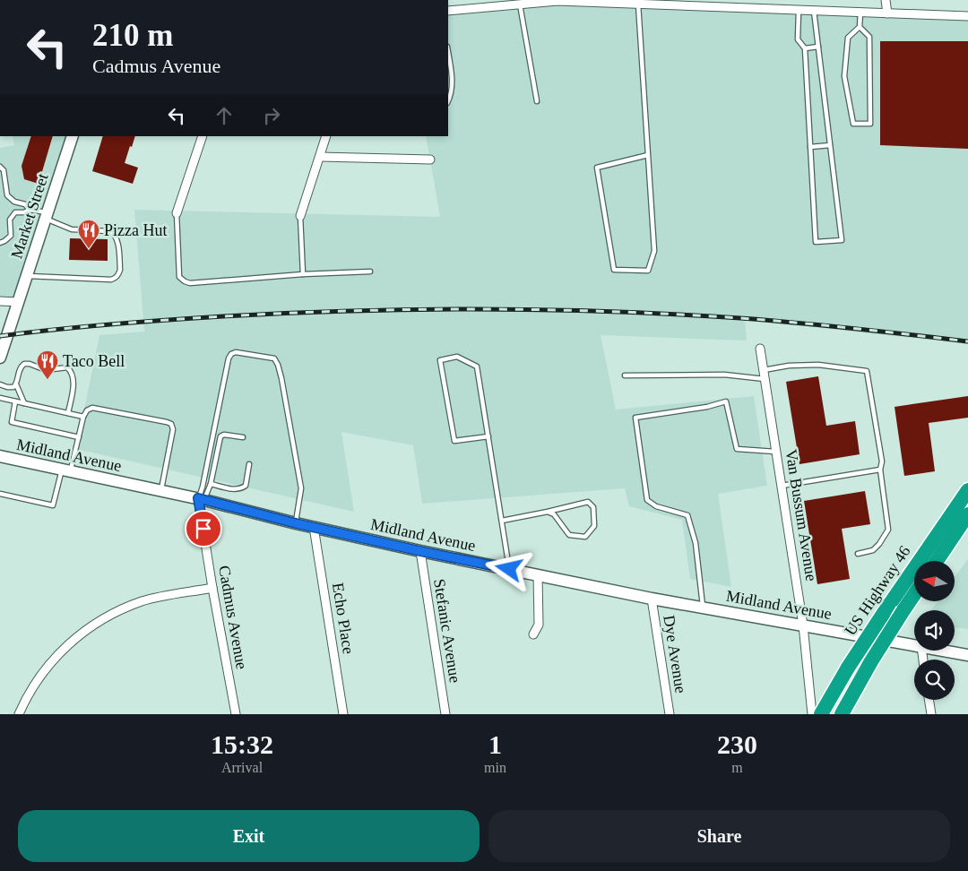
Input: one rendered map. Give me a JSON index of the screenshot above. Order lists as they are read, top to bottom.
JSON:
{
  "streets": {
    "highway": ["US Highway 46"],
    "street": [
      "Market Street",
      "Midland Avenue",
      "Van Bussum Avenue",
      "Cadmus Avenue",
      "Echo Place",
      "Stefanic Avenue",
      "Dye Avenue"
    ]
  },
  "crossings": [
    ["Midland Avenue", "Van Bussum Avenue"],
    ["Midland Avenue", "Cadmus Avenue"],
    ["Midland Avenue", "Echo Place"],
    ["Midland Avenue", "Stefanic Avenue"],
    ["Midland Avenue", "Dye Avenue"]
  ],
  "places": {
    "restaurant": ["Pizza Hut", "Taco Bell"]
  },
  "north": "left",
  "page": {
    "turn": ["210 m", "Cadmus Avenue"],
    "eta": [
      "15:32",
      "Arrival",
      "1",
      "min",
      "230",
      "m"
    ],
    "buttons": ["Exit", "Share"]
  }
}
